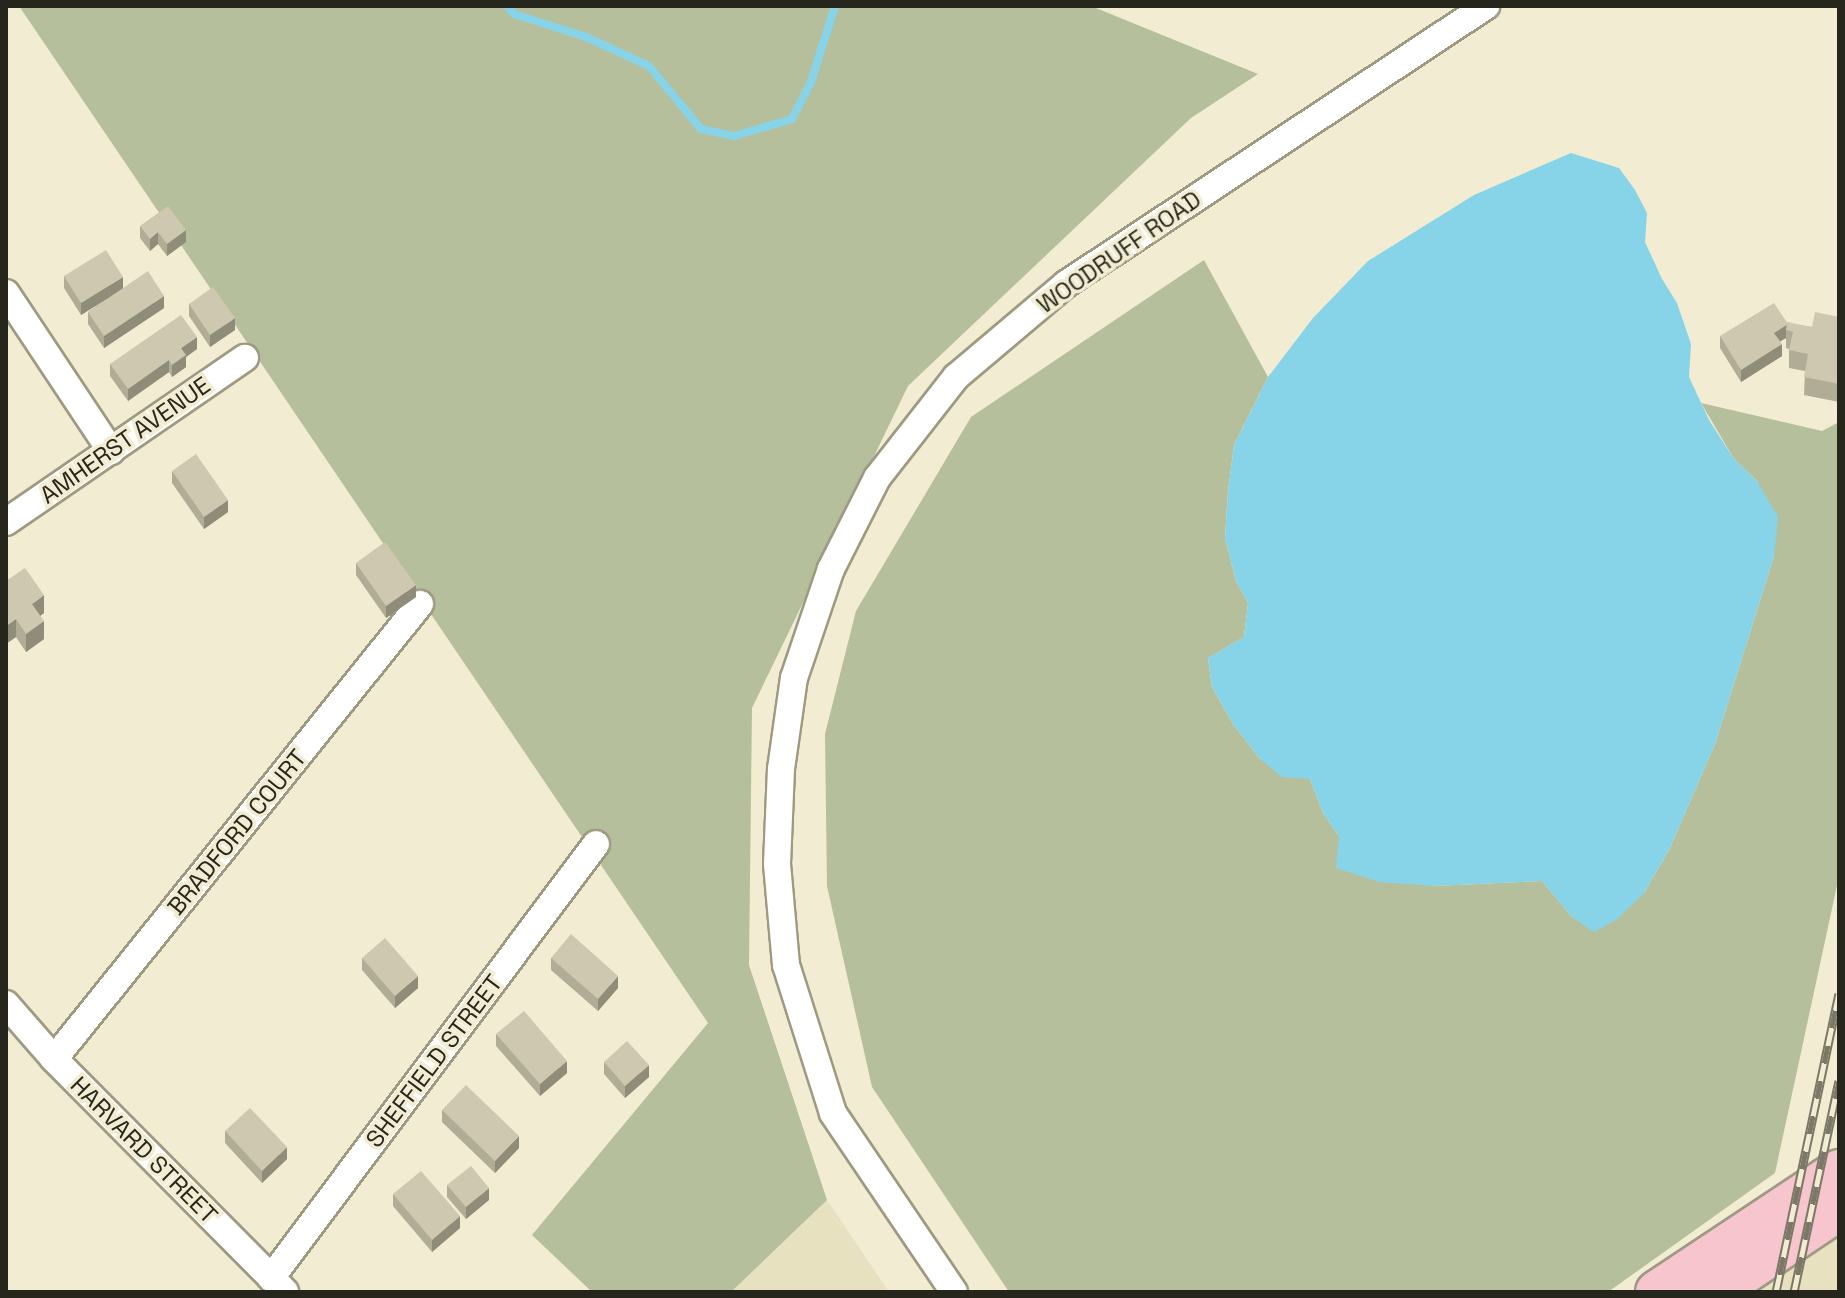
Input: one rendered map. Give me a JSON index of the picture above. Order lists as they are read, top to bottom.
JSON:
{
  "streets": {
    "street": [
      "WOODRUFF ROAD",
      "AMHERST AVENUE",
      "BRADFORD COURT",
      "SHEFFIELD STREET",
      "HARVARD STREET"
    ]
  },
  "crossings": [
    ["BRADFORD COURT", "HARVARD STREET"],
    ["SHEFFIELD STREET", "HARVARD STREET"]
  ]
}
